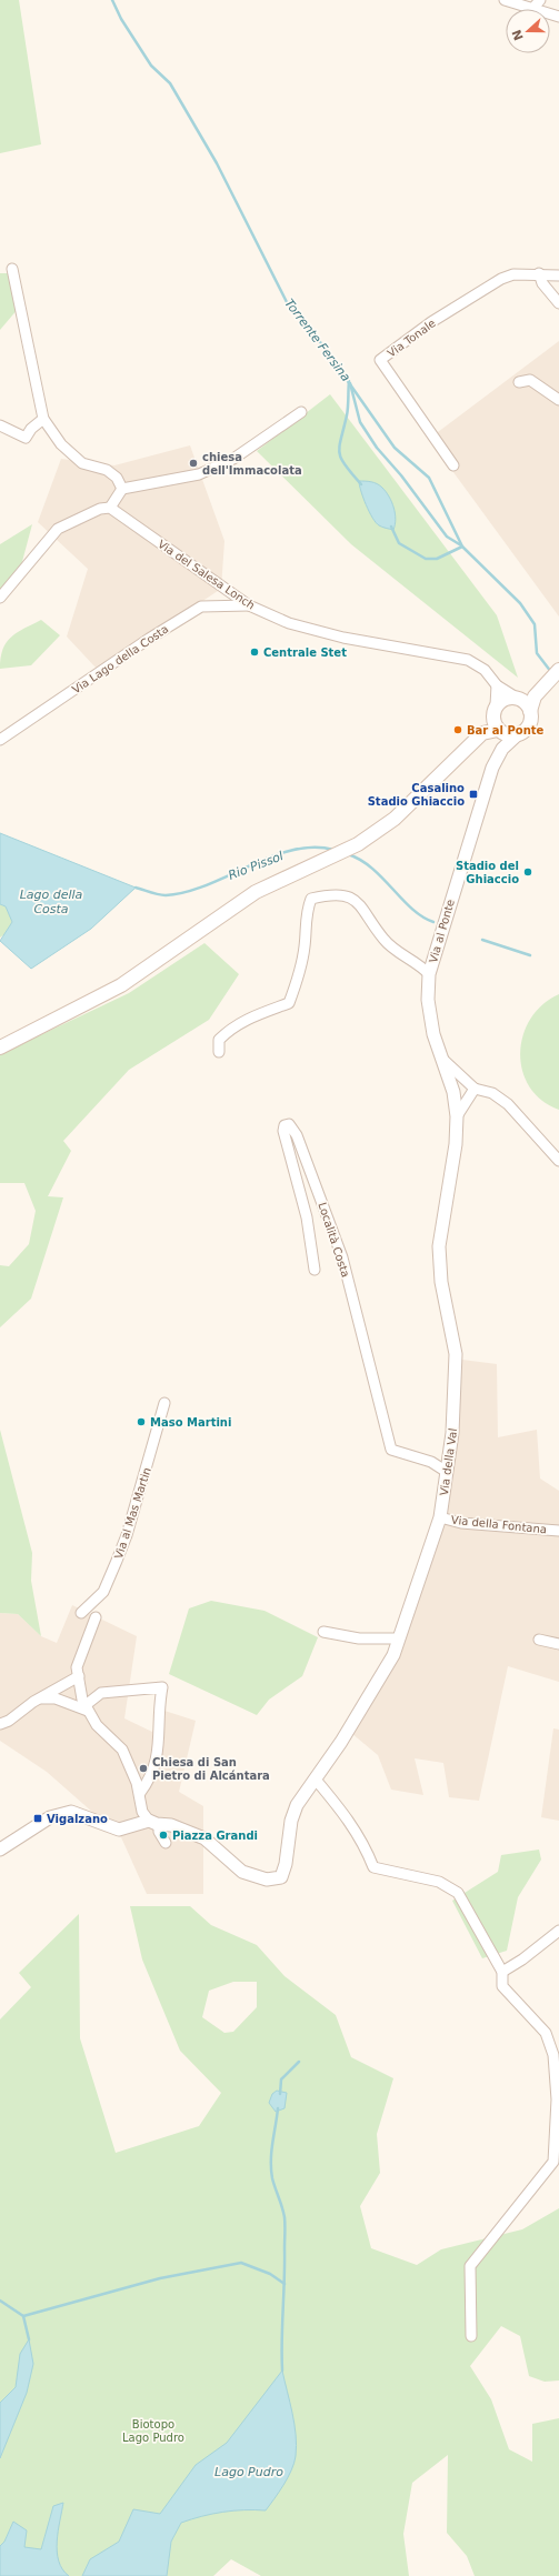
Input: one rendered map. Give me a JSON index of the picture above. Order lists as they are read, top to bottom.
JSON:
{
  "streets": {
    "street": [
      "Via Tonale",
      "Via del Salesa Lonch",
      "Via Lago della Costa",
      "Via al Ponte",
      "Località Costa",
      "Via della Val",
      "Via al Mas Martin",
      "Via della Fontana"
    ]
  },
  "crossings": [
    ["Via del Salesa Lonch", "Via Lago della Costa"],
    ["Via del Salesa Lonch", "Via al Ponte"],
    ["Via al Ponte", "Via della Val"],
    ["Località Costa", "Via della Val"],
    ["Via della Val", "Via della Fontana"]
  ],
  "water": [
    "Torrente Fersina",
    "Rio Pissol",
    "Lago della Costa",
    "Lago Pudro"
  ],
  "parks": ["Biotopo Lago Pudro"],
  "places": {
    "other": [
      "chiesa dell'Immacolata",
      "Centrale Stet",
      "Bar al Ponte",
      "Stadio del Ghiaccio",
      "Maso Martini",
      "Chiesa di San Pietro di Alcántara",
      "Piazza Grandi"
    ],
    "transit": ["Casalino Stadio Ghiaccio", "Vigalzano"]
  },
  "north": "left"
}
